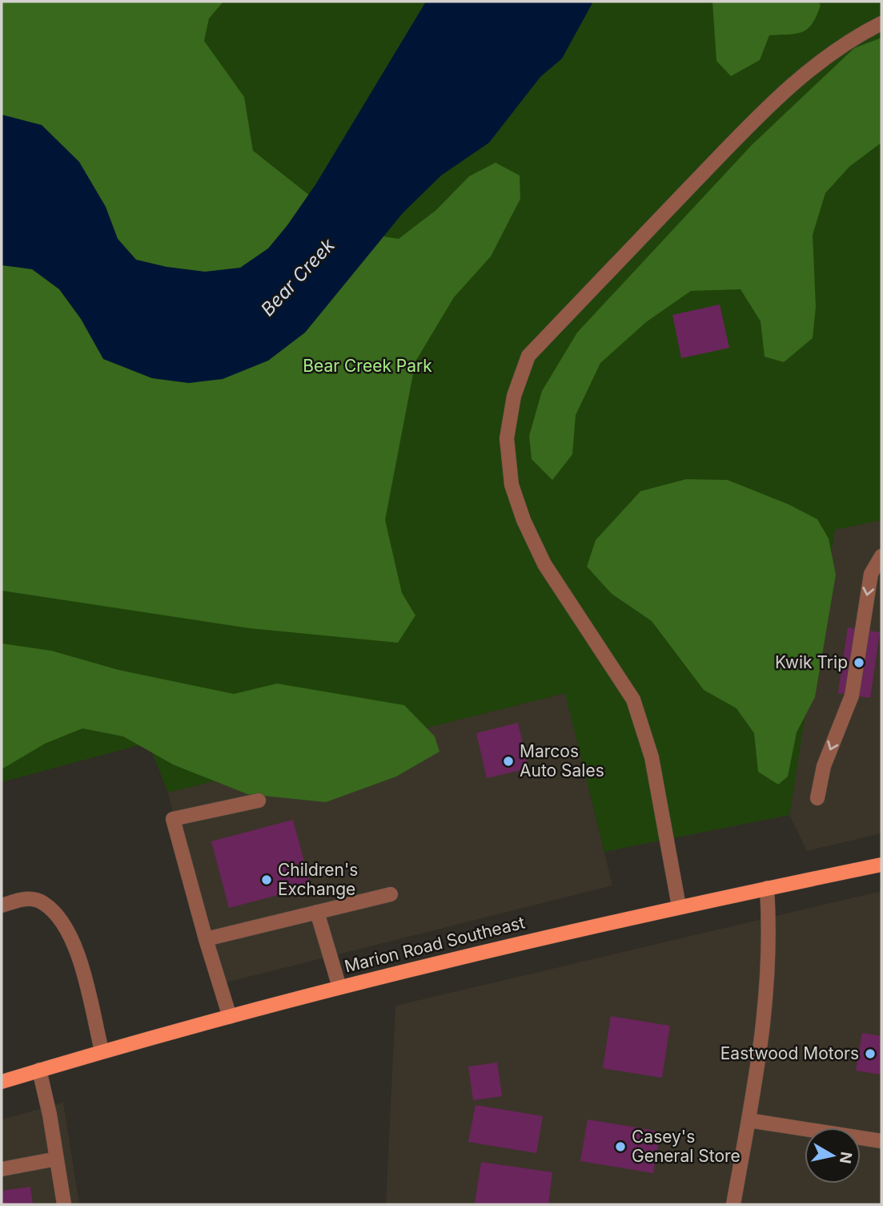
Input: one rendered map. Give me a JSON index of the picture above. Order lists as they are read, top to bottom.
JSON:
{
  "streets": {
    "main road": ["Marion Road Southeast"]
  },
  "water": ["Bear Creek"],
  "parks": ["Bear Creek Park"],
  "places": [
    "Kwik Trip",
    "Marcos Auto Sales",
    "Children's Exchange",
    "Eastwood Motors",
    "Casey's General Store"
  ],
  "north": "right"
}
